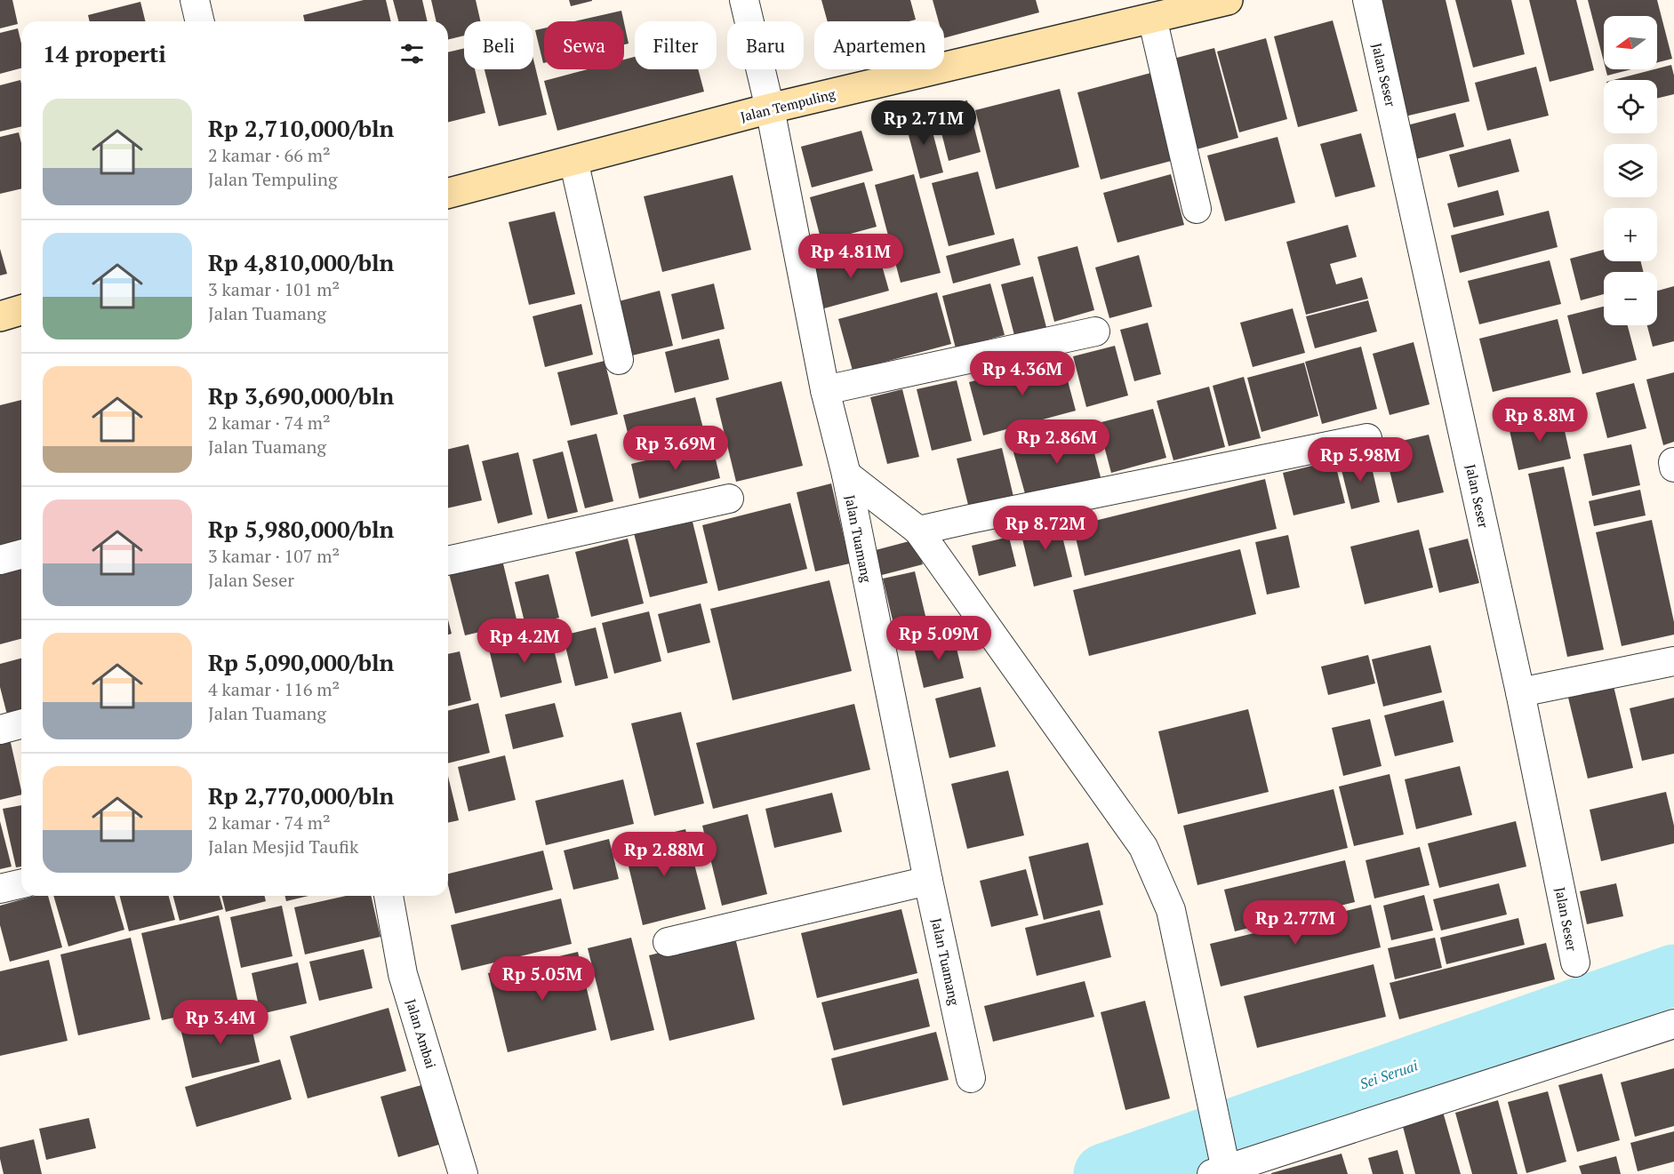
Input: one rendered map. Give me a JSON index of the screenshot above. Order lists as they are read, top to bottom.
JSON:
{
  "streets": {
    "street": [
      "Jalan Seser",
      "Jalan Tempuling",
      "Jalan Tuamang",
      "Jalan Ambai"
    ]
  },
  "crossings": [
    ["Jalan Tempuling", "Jalan Tuamang"]
  ],
  "water": ["Sei Seruai"],
  "north": "left",
  "page": {
    "map_buttons": ["+", "−"],
    "chip": [
      "Beli",
      "Sewa",
      "Filter",
      "Baru",
      "Apartemen"
    ],
    "heading": "14 properti",
    "list": [
      {
        "name": "Rp 2,710,000/bln",
        "note": "2 kamar · 66 m² · Jalan Tempuling"
      },
      {
        "name": "Rp 4,810,000/bln",
        "note": "3 kamar · 101 m² · Jalan Tuamang"
      },
      {
        "name": "Rp 3,690,000/bln",
        "note": "2 kamar · 74 m² · Jalan Tuamang"
      },
      {
        "name": "Rp 5,980,000/bln",
        "note": "3 kamar · 107 m² · Jalan Seser"
      },
      {
        "name": "Rp 5,090,000/bln",
        "note": "4 kamar · 116 m² · Jalan Tuamang"
      },
      {
        "name": "Rp 2,770,000/bln",
        "note": "2 kamar · 74 m² · Jalan Mesjid Taufik"
      }
    ],
    "price": [
      "Rp 2.71M",
      "Rp 4.81M",
      "Rp 4.36M",
      "Rp 8.8M",
      "Rp 2.86M",
      "Rp 3.69M",
      "Rp 5.98M",
      "Rp 8.72M",
      "Rp 5.09M",
      "Rp 4.2M",
      "Rp 2.88M",
      "Rp 2.77M",
      "Rp 5.05M",
      "Rp 3.4M"
    ]
  }
}
